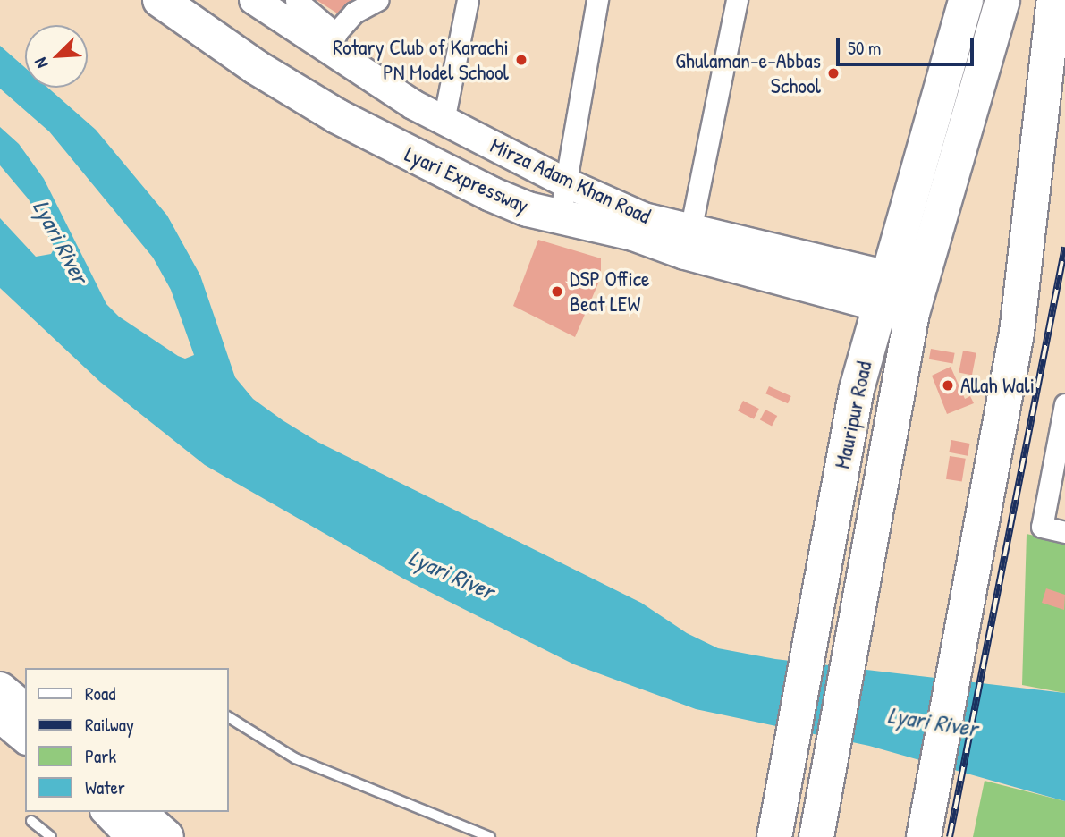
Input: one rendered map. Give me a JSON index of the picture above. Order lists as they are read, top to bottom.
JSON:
{
  "streets": {
    "highway": ["Lyari Expressway", "Mauripur Road"],
    "main road": ["Mirza Adam Khan Road"]
  },
  "crossings": [
    ["Lyari Expressway", "Mirza Adam Khan Road"],
    ["Lyari Expressway", "Mauripur Road"],
    ["Mirza Adam Khan Road", "Mauripur Road"]
  ],
  "water": ["Lyari River"],
  "places": [
    "Rotary Club of Karachi PN Model School",
    "Ghulaman-e-Abbas School",
    "DSP Office Beat LEW",
    "Allah Wali"
  ],
  "legend": [
    "Road",
    "Railway",
    "Park",
    "Water"
  ],
  "scale_bar": "50 m",
  "north": "bottom left"
}
